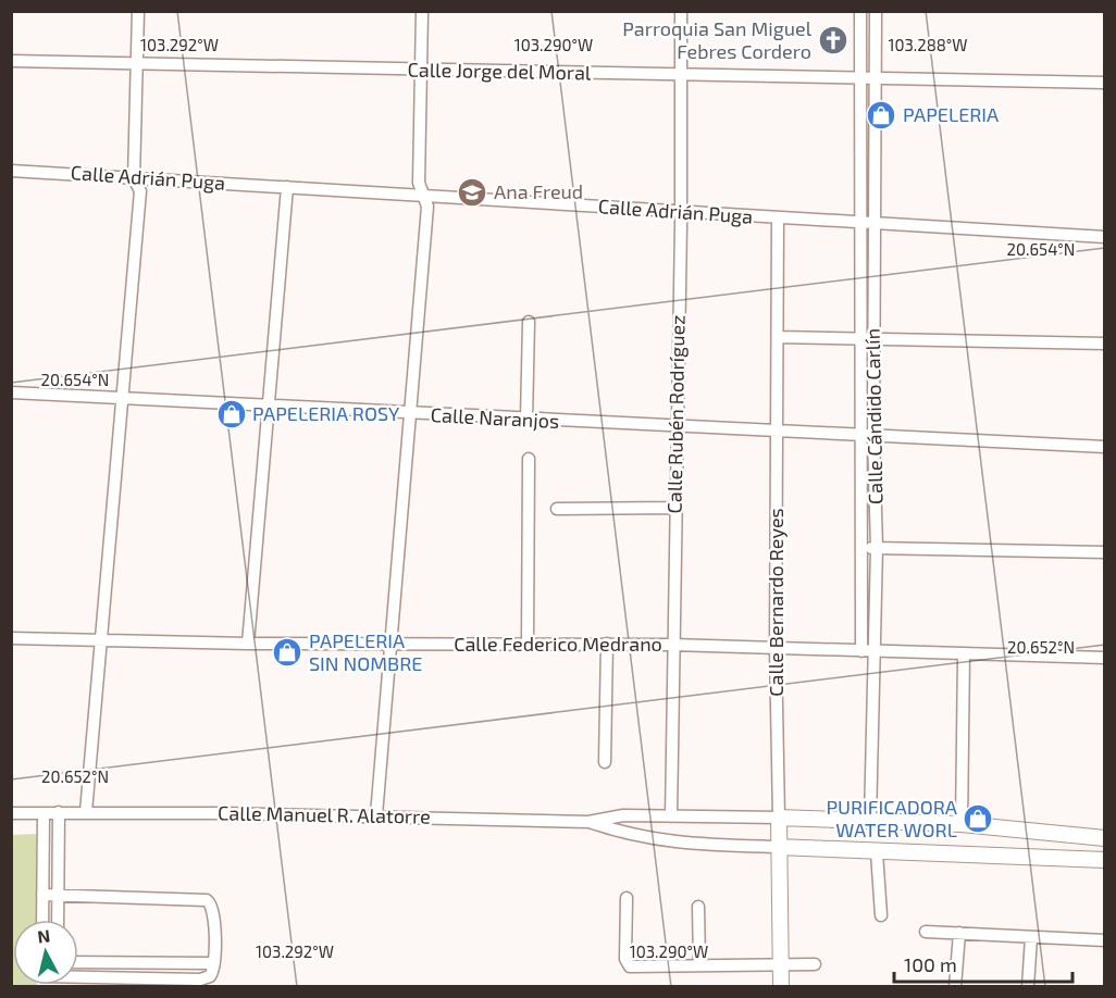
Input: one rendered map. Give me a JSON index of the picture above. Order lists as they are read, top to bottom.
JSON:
{
  "streets": {
    "street": [
      "Calle Jorge del Moral",
      "Calle Adrián Puga",
      "Calle Rubén Rodríguez",
      "Calle Cándido Carlín",
      "Calle Naranjos",
      "Calle Bernardo Reyes",
      "Calle Federico Medrano",
      "Calle Manuel R. Alatorre"
    ]
  },
  "crossings": [
    ["Calle Jorge del Moral", "Calle Rubén Rodríguez"],
    ["Calle Jorge del Moral", "Calle Cándido Carlín"],
    ["Calle Adrián Puga", "Calle Rubén Rodríguez"],
    ["Calle Adrián Puga", "Calle Cándido Carlín"],
    ["Calle Adrián Puga", "Calle Bernardo Reyes"],
    ["Calle Rubén Rodríguez", "Calle Naranjos"],
    ["Calle Rubén Rodríguez", "Calle Federico Medrano"],
    ["Calle Rubén Rodríguez", "Calle Manuel R. Alatorre"],
    ["Calle Cándido Carlín", "Calle Naranjos"],
    ["Calle Cándido Carlín", "Calle Federico Medrano"],
    ["Calle Cándido Carlín", "Calle Manuel R. Alatorre"],
    ["Calle Naranjos", "Calle Bernardo Reyes"],
    ["Calle Bernardo Reyes", "Calle Federico Medrano"],
    ["Calle Bernardo Reyes", "Calle Manuel R. Alatorre"]
  ],
  "places": {
    "church": ["Parroquia San Miguel Febres Cordero"],
    "shop": [
      "PAPELERIA",
      "PAPELERIA ROSY",
      "PAPELERIA SIN NOMBRE",
      "PURIFICADORA WATER WORL"
    ],
    "school or university": ["Ana Freud"]
  },
  "scale_bar": "100 m",
  "north": "top",
  "coordinates": [
    "103.292°W",
    "103.290°W",
    "103.288°W",
    "20.654°N",
    "20.652°N"
  ]
}
